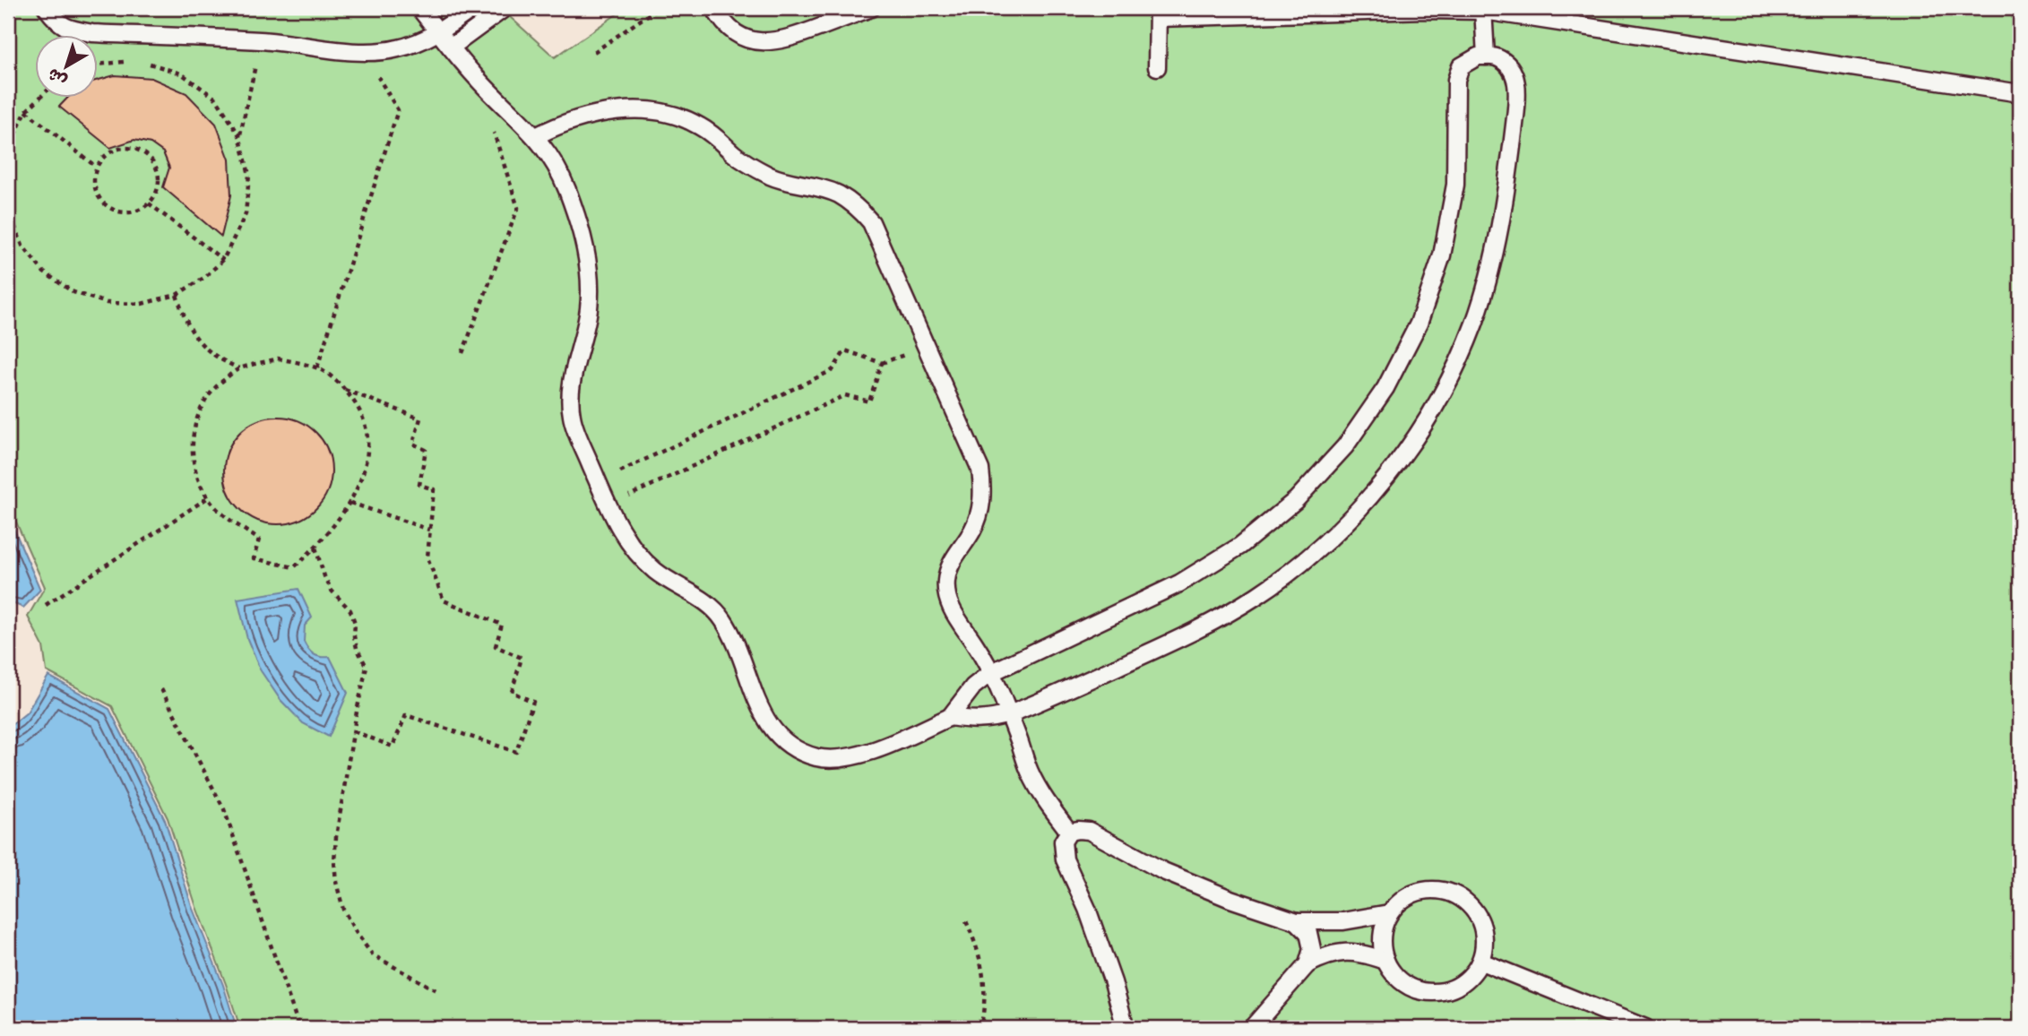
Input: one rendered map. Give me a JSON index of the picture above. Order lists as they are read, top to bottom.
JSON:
{
  "north": "bottom left"
}
